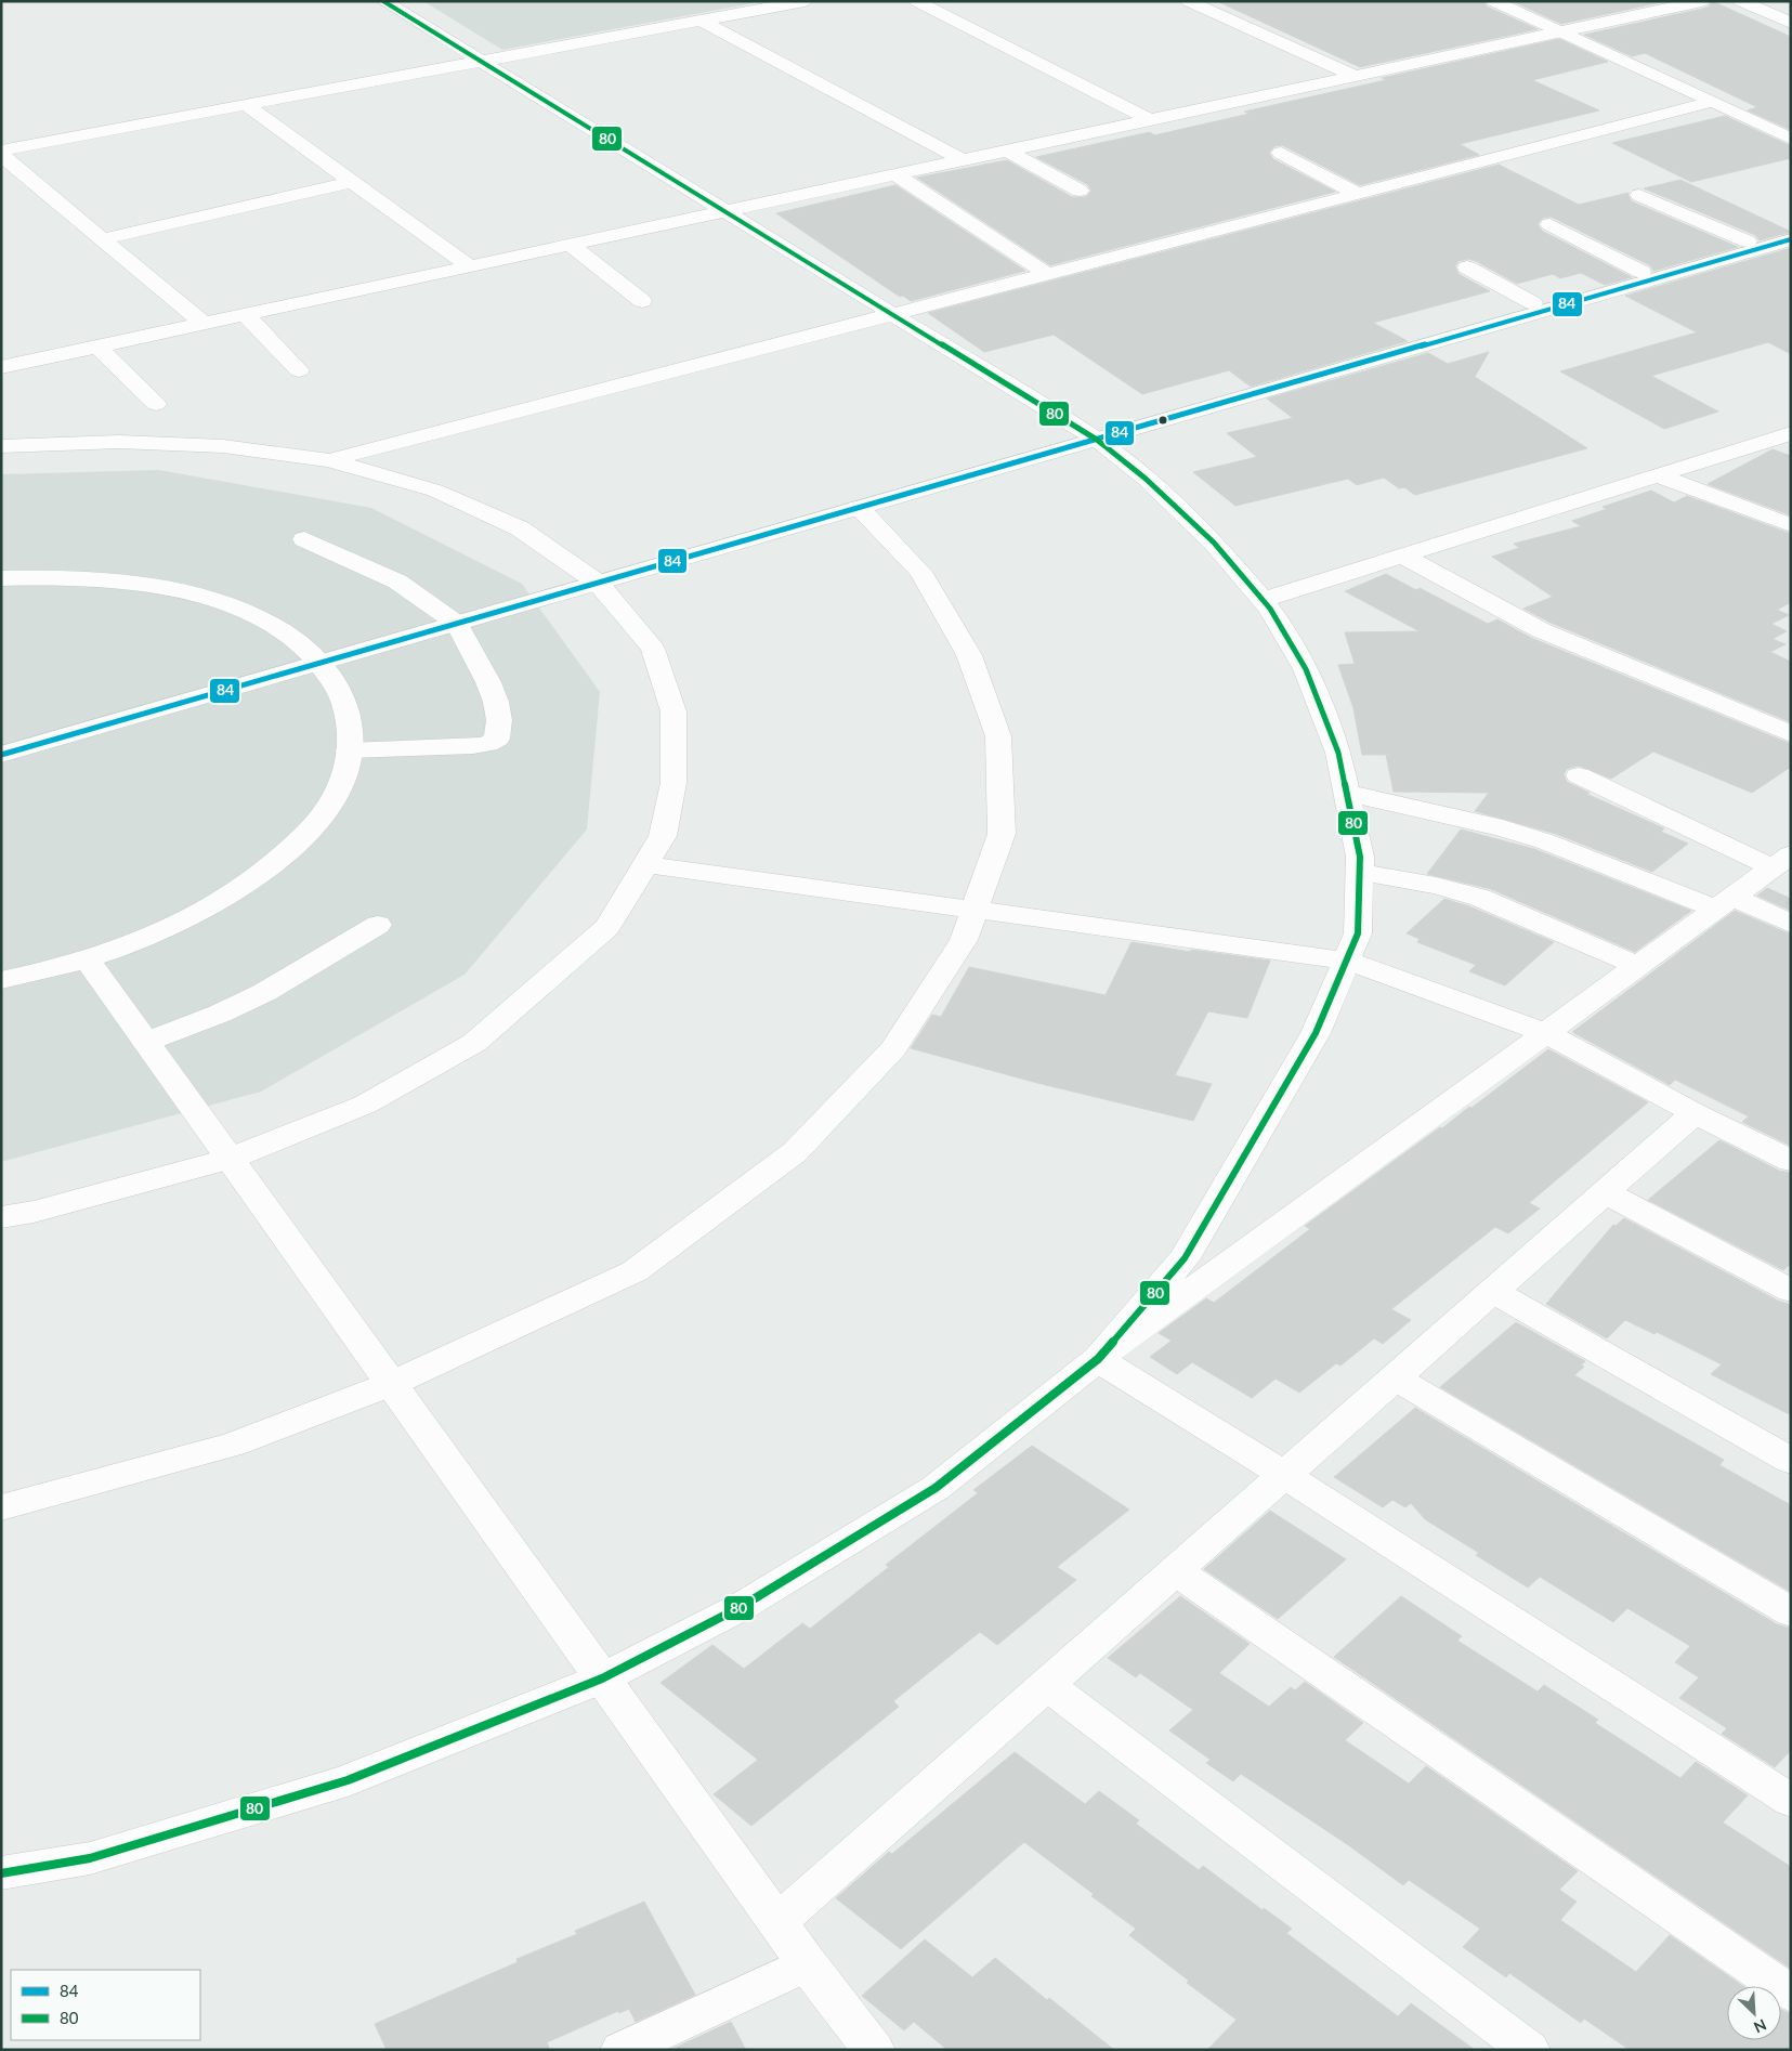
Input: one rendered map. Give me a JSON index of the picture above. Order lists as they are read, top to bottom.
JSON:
{
  "lines": ["transit line 80", "transit line 84"],
  "legend": ["84", "80"],
  "north": "bottom right"
}
